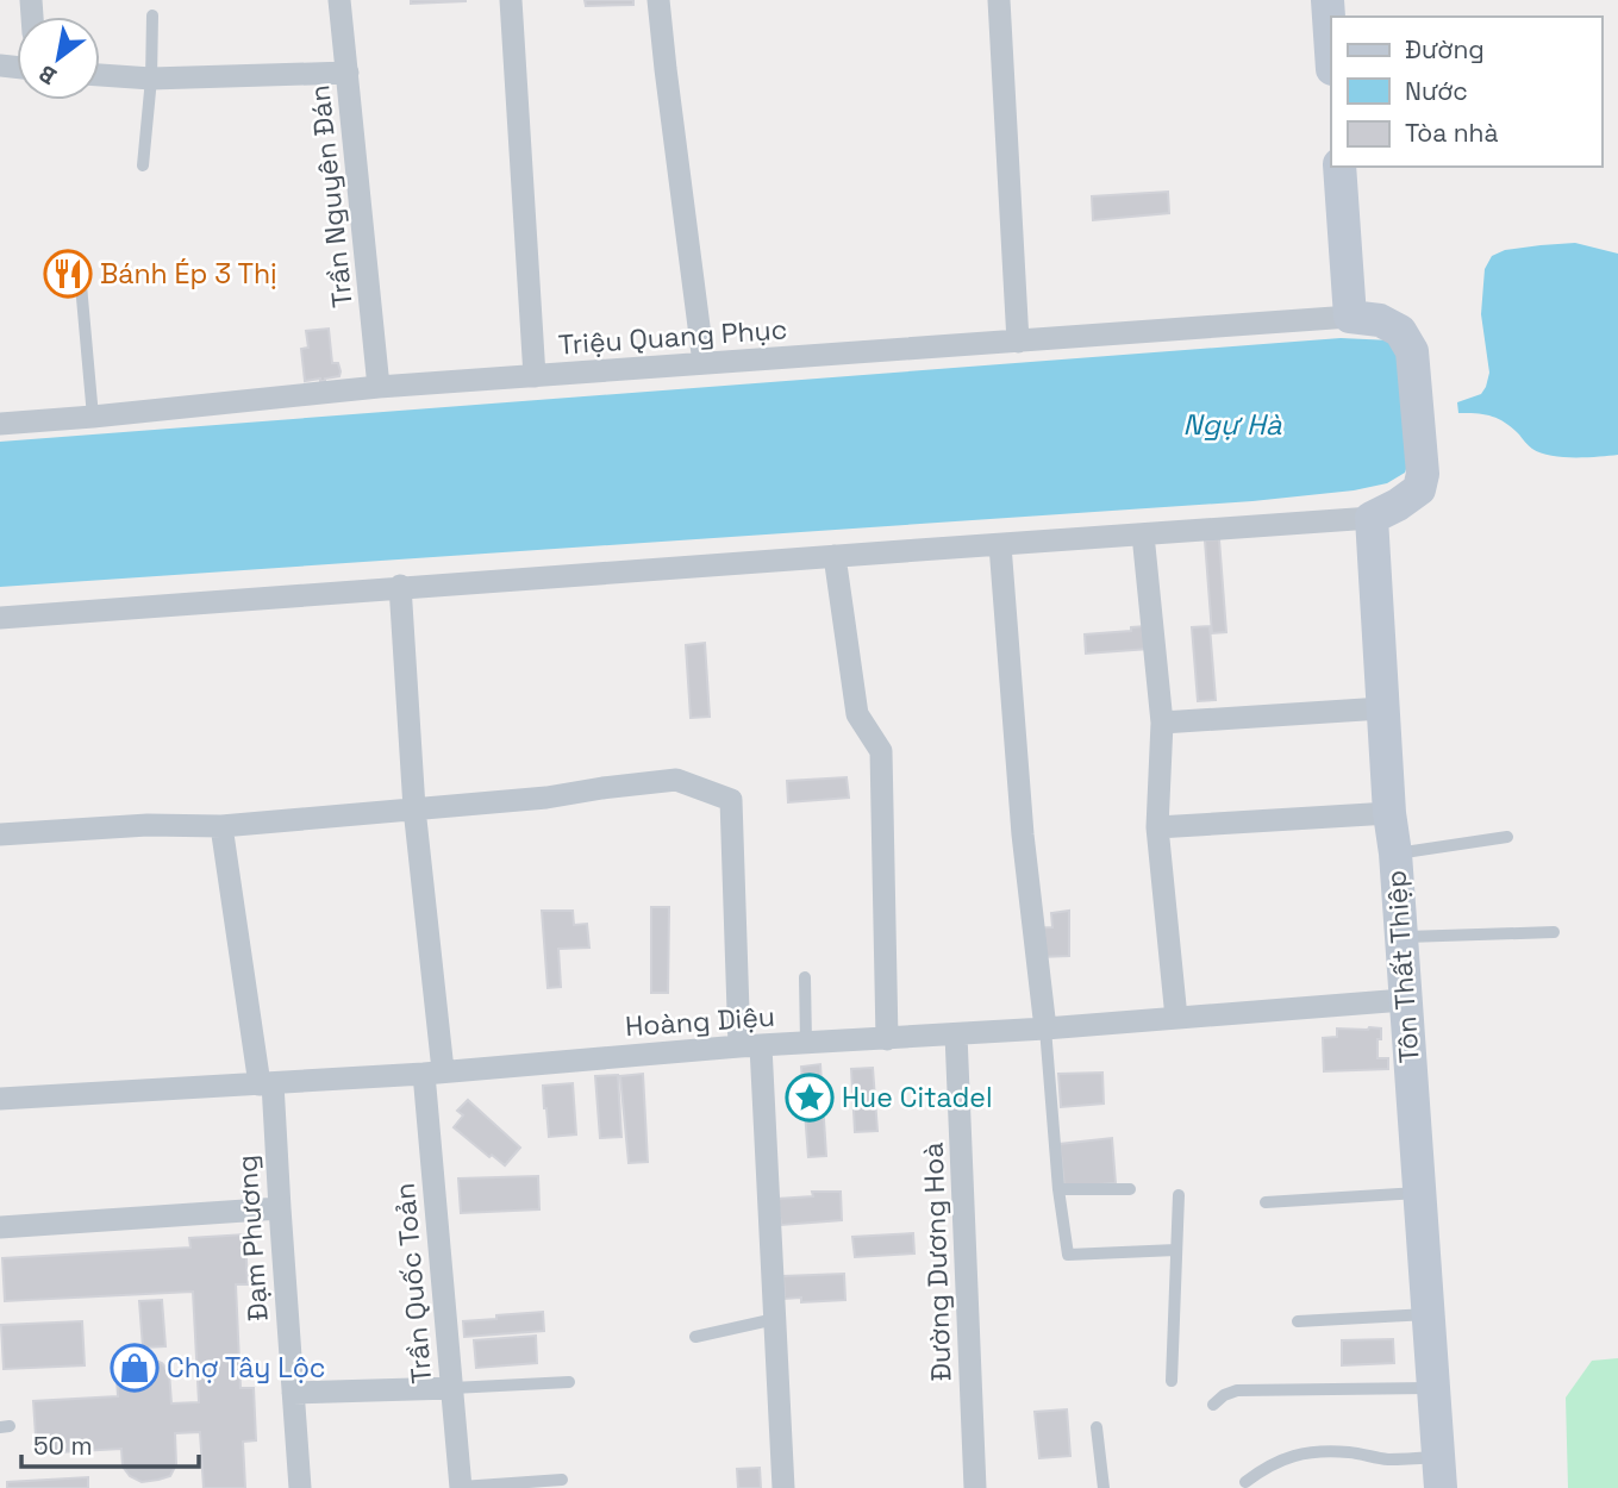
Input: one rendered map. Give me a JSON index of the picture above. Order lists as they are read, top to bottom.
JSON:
{
  "streets": {
    "street": [
      "Trần Nguyên Đán",
      "Triệu Quang Phục",
      "Tôn Thất Thiệp",
      "Hoàng Diệu",
      "Đạm Phương",
      "Đường Dương Hoà",
      "Trần Quốc Toản"
    ]
  },
  "crossings": [
    ["Trần Nguyên Đán", "Triệu Quang Phục"],
    ["Tôn Thất Thiệp", "Hoàng Diệu"],
    ["Hoàng Diệu", "Đạm Phương"],
    ["Hoàng Diệu", "Đường Dương Hoà"],
    ["Hoàng Diệu", "Trần Quốc Toản"]
  ],
  "water": ["Ngự Hà"],
  "places": {
    "restaurant": ["Bánh Ép 3 Thị"],
    "place": ["Hue Citadel"],
    "shop": ["Chợ Tây Lộc"]
  },
  "legend": ["Đường", "Nước", "Tòa nhà"],
  "scale_bar": "50 m",
  "north": "bottom left"
}
